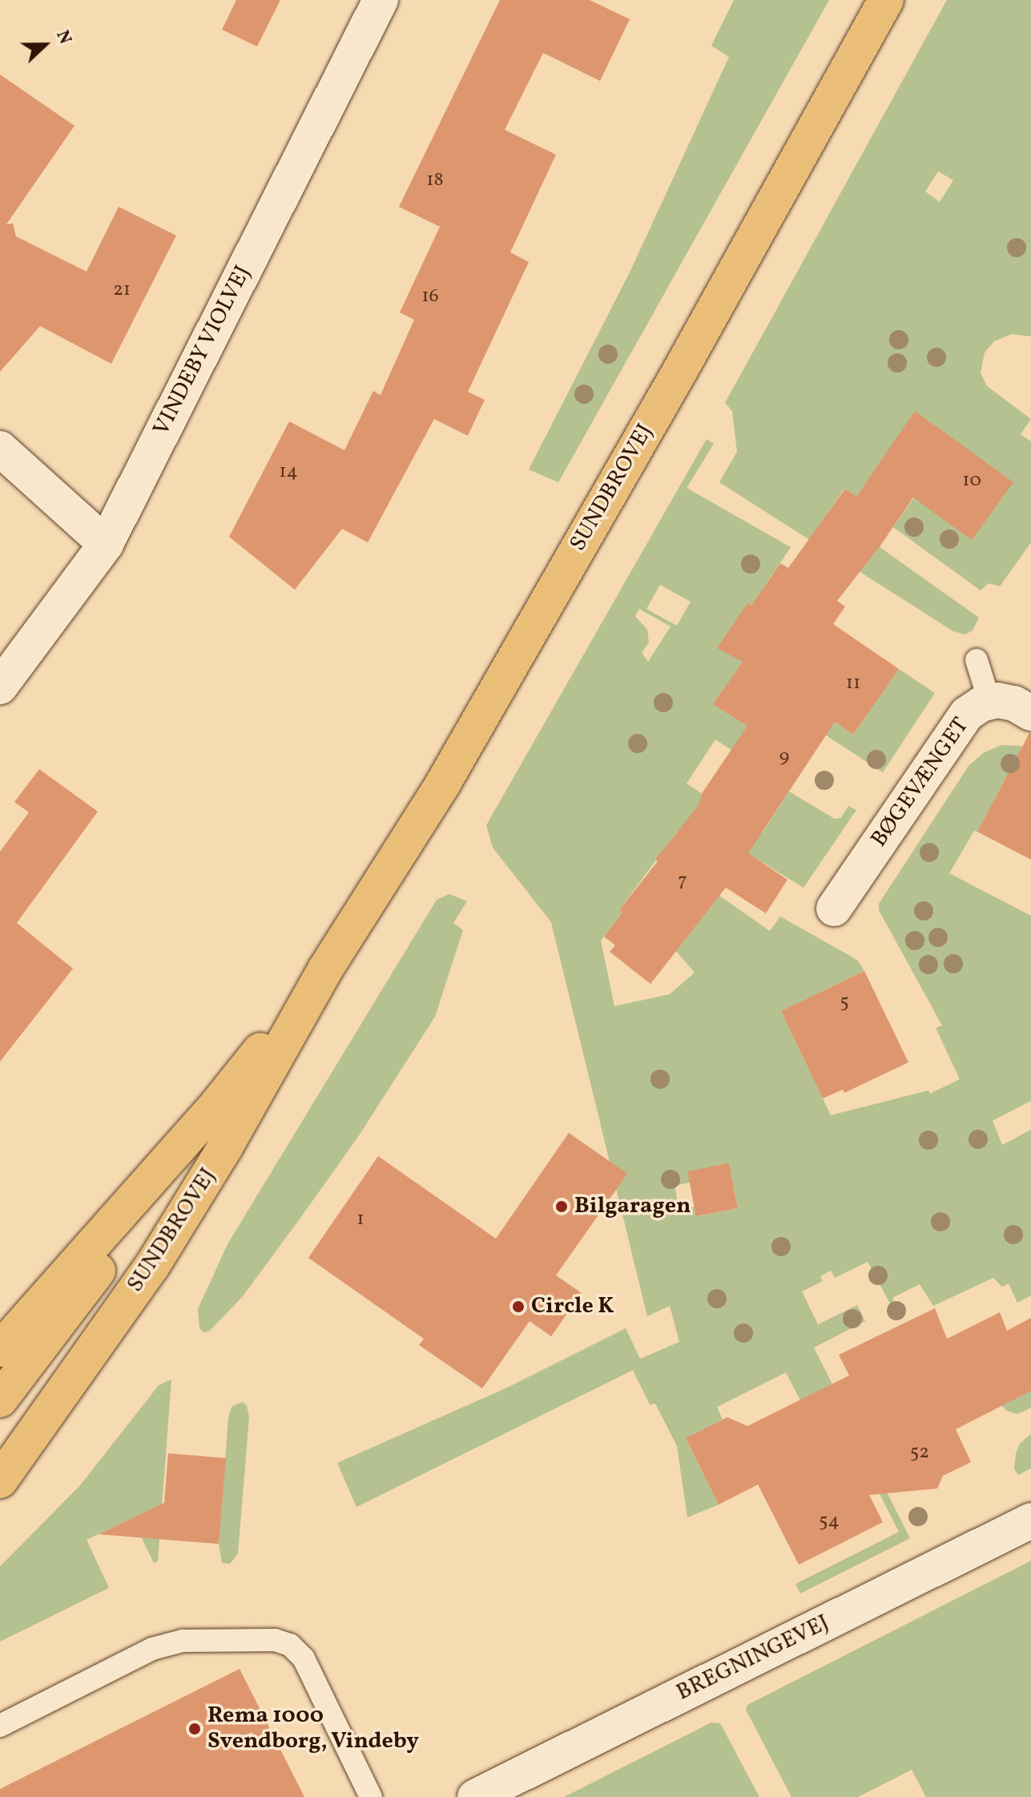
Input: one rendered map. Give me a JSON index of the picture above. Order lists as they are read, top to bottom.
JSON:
{
  "streets": {
    "main road": ["SUNDBROVEJ"],
    "street": ["VINDEBY VIOLVEJ", "BØGEVÆNGET", "BREGNINGEVEJ"]
  },
  "places": ["Bilgaragen", "Circle K", "Rema 1000 Svendborg, Vindeby"],
  "house_numbers": [
    "18",
    "21",
    "16",
    "14",
    "10",
    "11",
    "9",
    "7",
    "5",
    "1",
    "52",
    "54"
  ],
  "north": "right"
}
